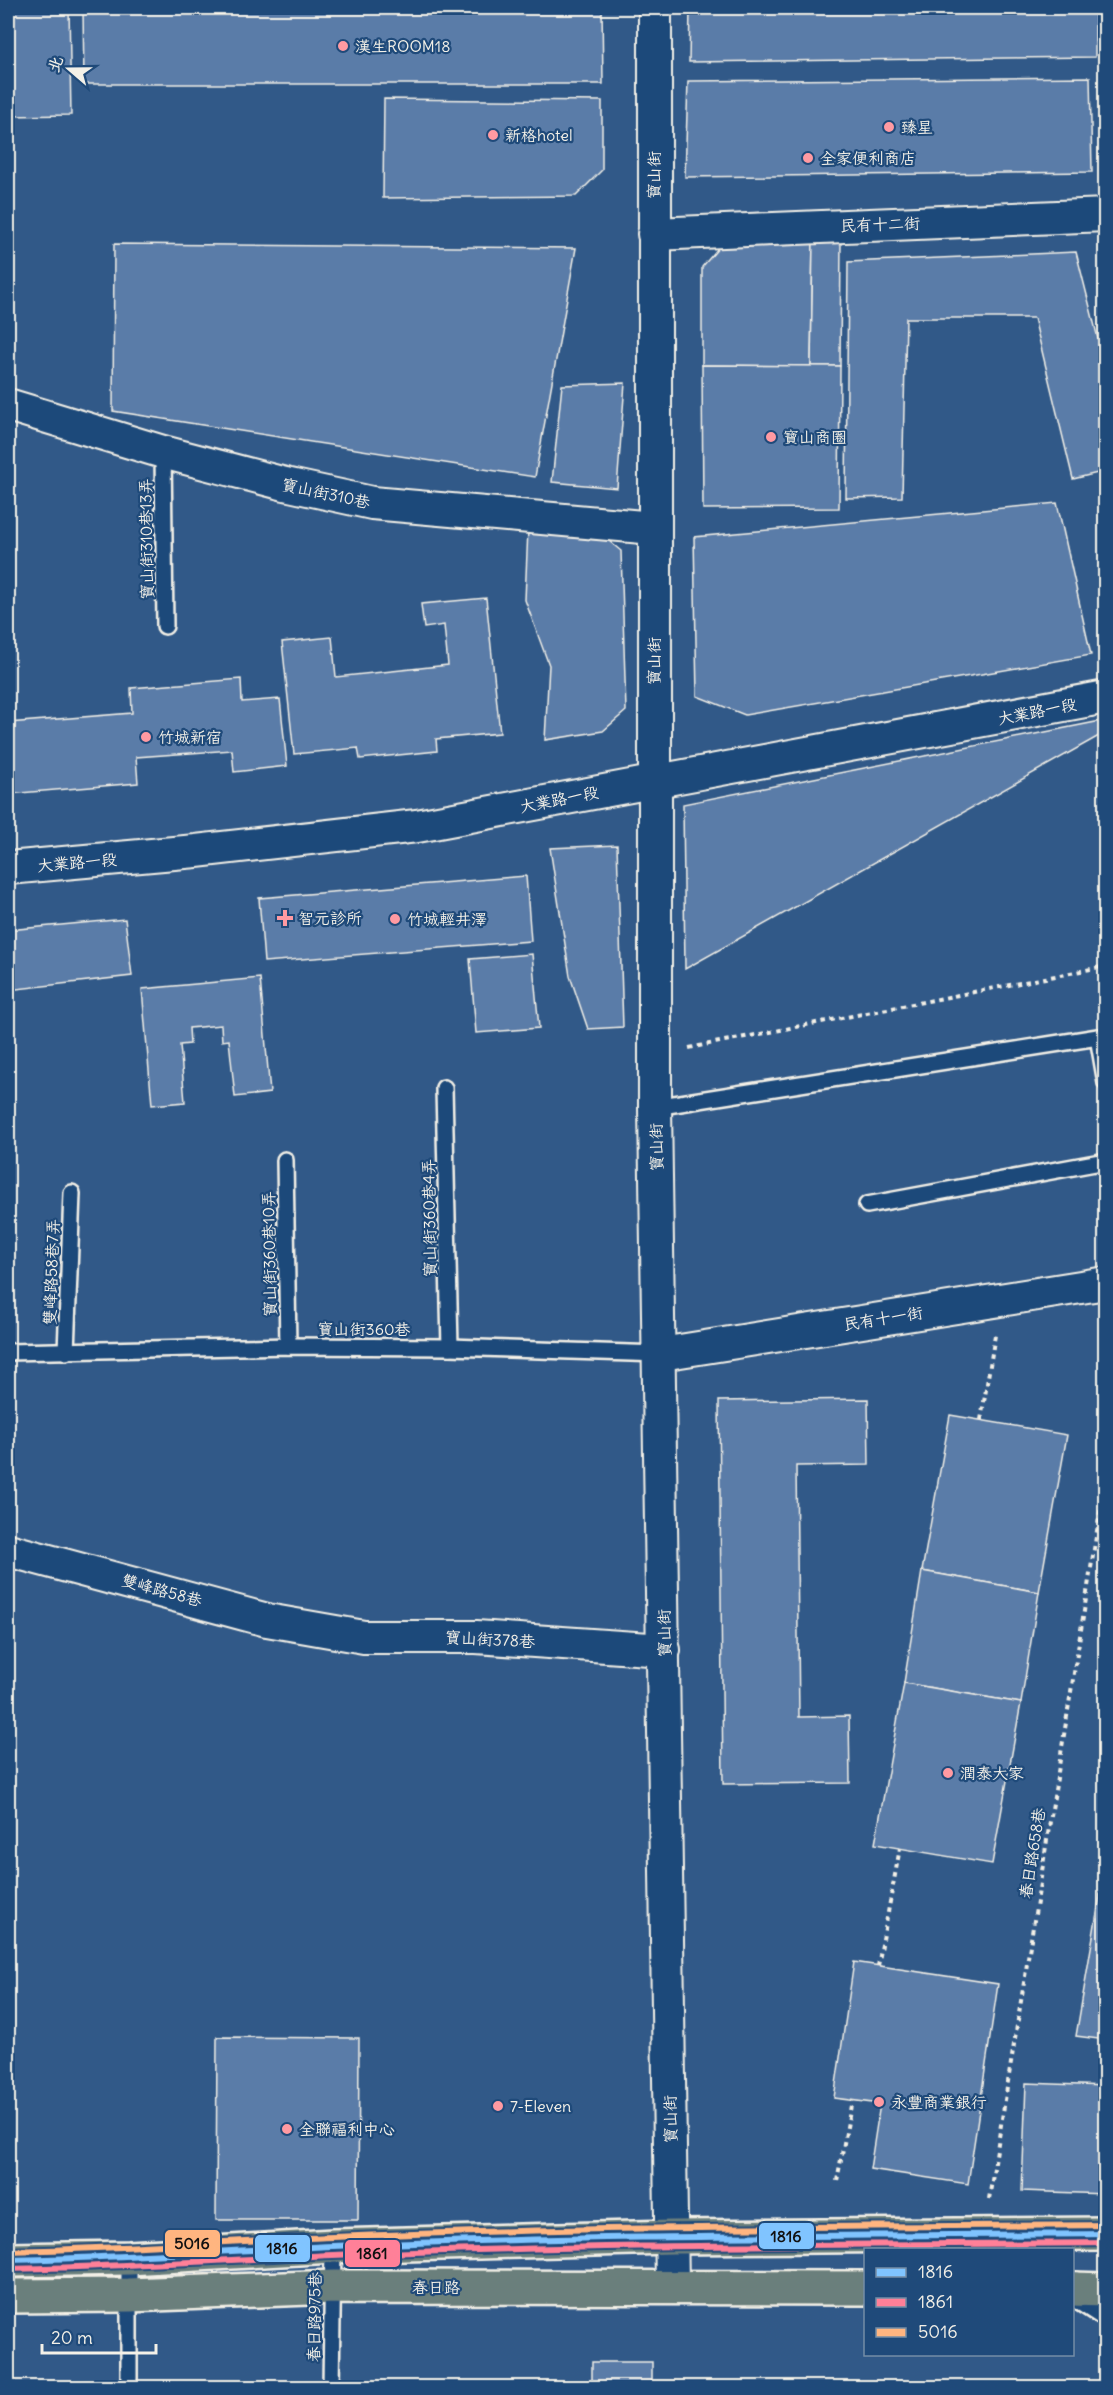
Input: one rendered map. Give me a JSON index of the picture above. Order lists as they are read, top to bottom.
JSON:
{
  "streets": {
    "main road": ["春日路"],
    "street": [
      "寶山街",
      "民有十二街",
      "寶山街310巷",
      "大業路一段",
      "民有十一街",
      "雙峰路58巷",
      "寶山街378巷"
    ],
    "lane": [
      "寶山街310巷13弄",
      "寶山街360巷4弄",
      "寶山街360巷10弄",
      "雙峰路58巷7弄",
      "寶山街360巷",
      "春日路975巷"
    ],
    "path": ["春日路658巷"]
  },
  "crossings": [
    ["寶山街", "民有十二街"],
    ["寶山街", "寶山街310巷"],
    ["寶山街", "大業路一段"],
    ["寶山街", "民有十一街"],
    ["寶山街", "寶山街360巷"],
    ["寶山街", "寶山街378巷"],
    ["寶山街", "春日路"],
    ["寶山街310巷", "寶山街310巷13弄"],
    ["寶山街360巷4弄", "寶山街360巷"],
    ["寶山街360巷10弄", "寶山街360巷"],
    ["雙峰路58巷7弄", "寶山街360巷"],
    ["民有十一街", "寶山街360巷"],
    ["雙峰路58巷", "寶山街378巷"],
    ["春日路", "春日路975巷"]
  ],
  "places": {
    "other": [
      "漢生ROOM18",
      "臻星",
      "新格hotel",
      "全家便利商店",
      "寶山商圈",
      "竹城新宿",
      "竹城輕井澤",
      "潤泰大家",
      "永豐商業銀行",
      "7-Eleven",
      "全聯福利中心"
    ],
    "health": ["智元診所"]
  },
  "lines": ["transit line 5016", "transit line 1816", "transit line 1861"],
  "legend": ["1816", "1861", "5016"],
  "scale_bar": "20 m",
  "north": "left"
}
